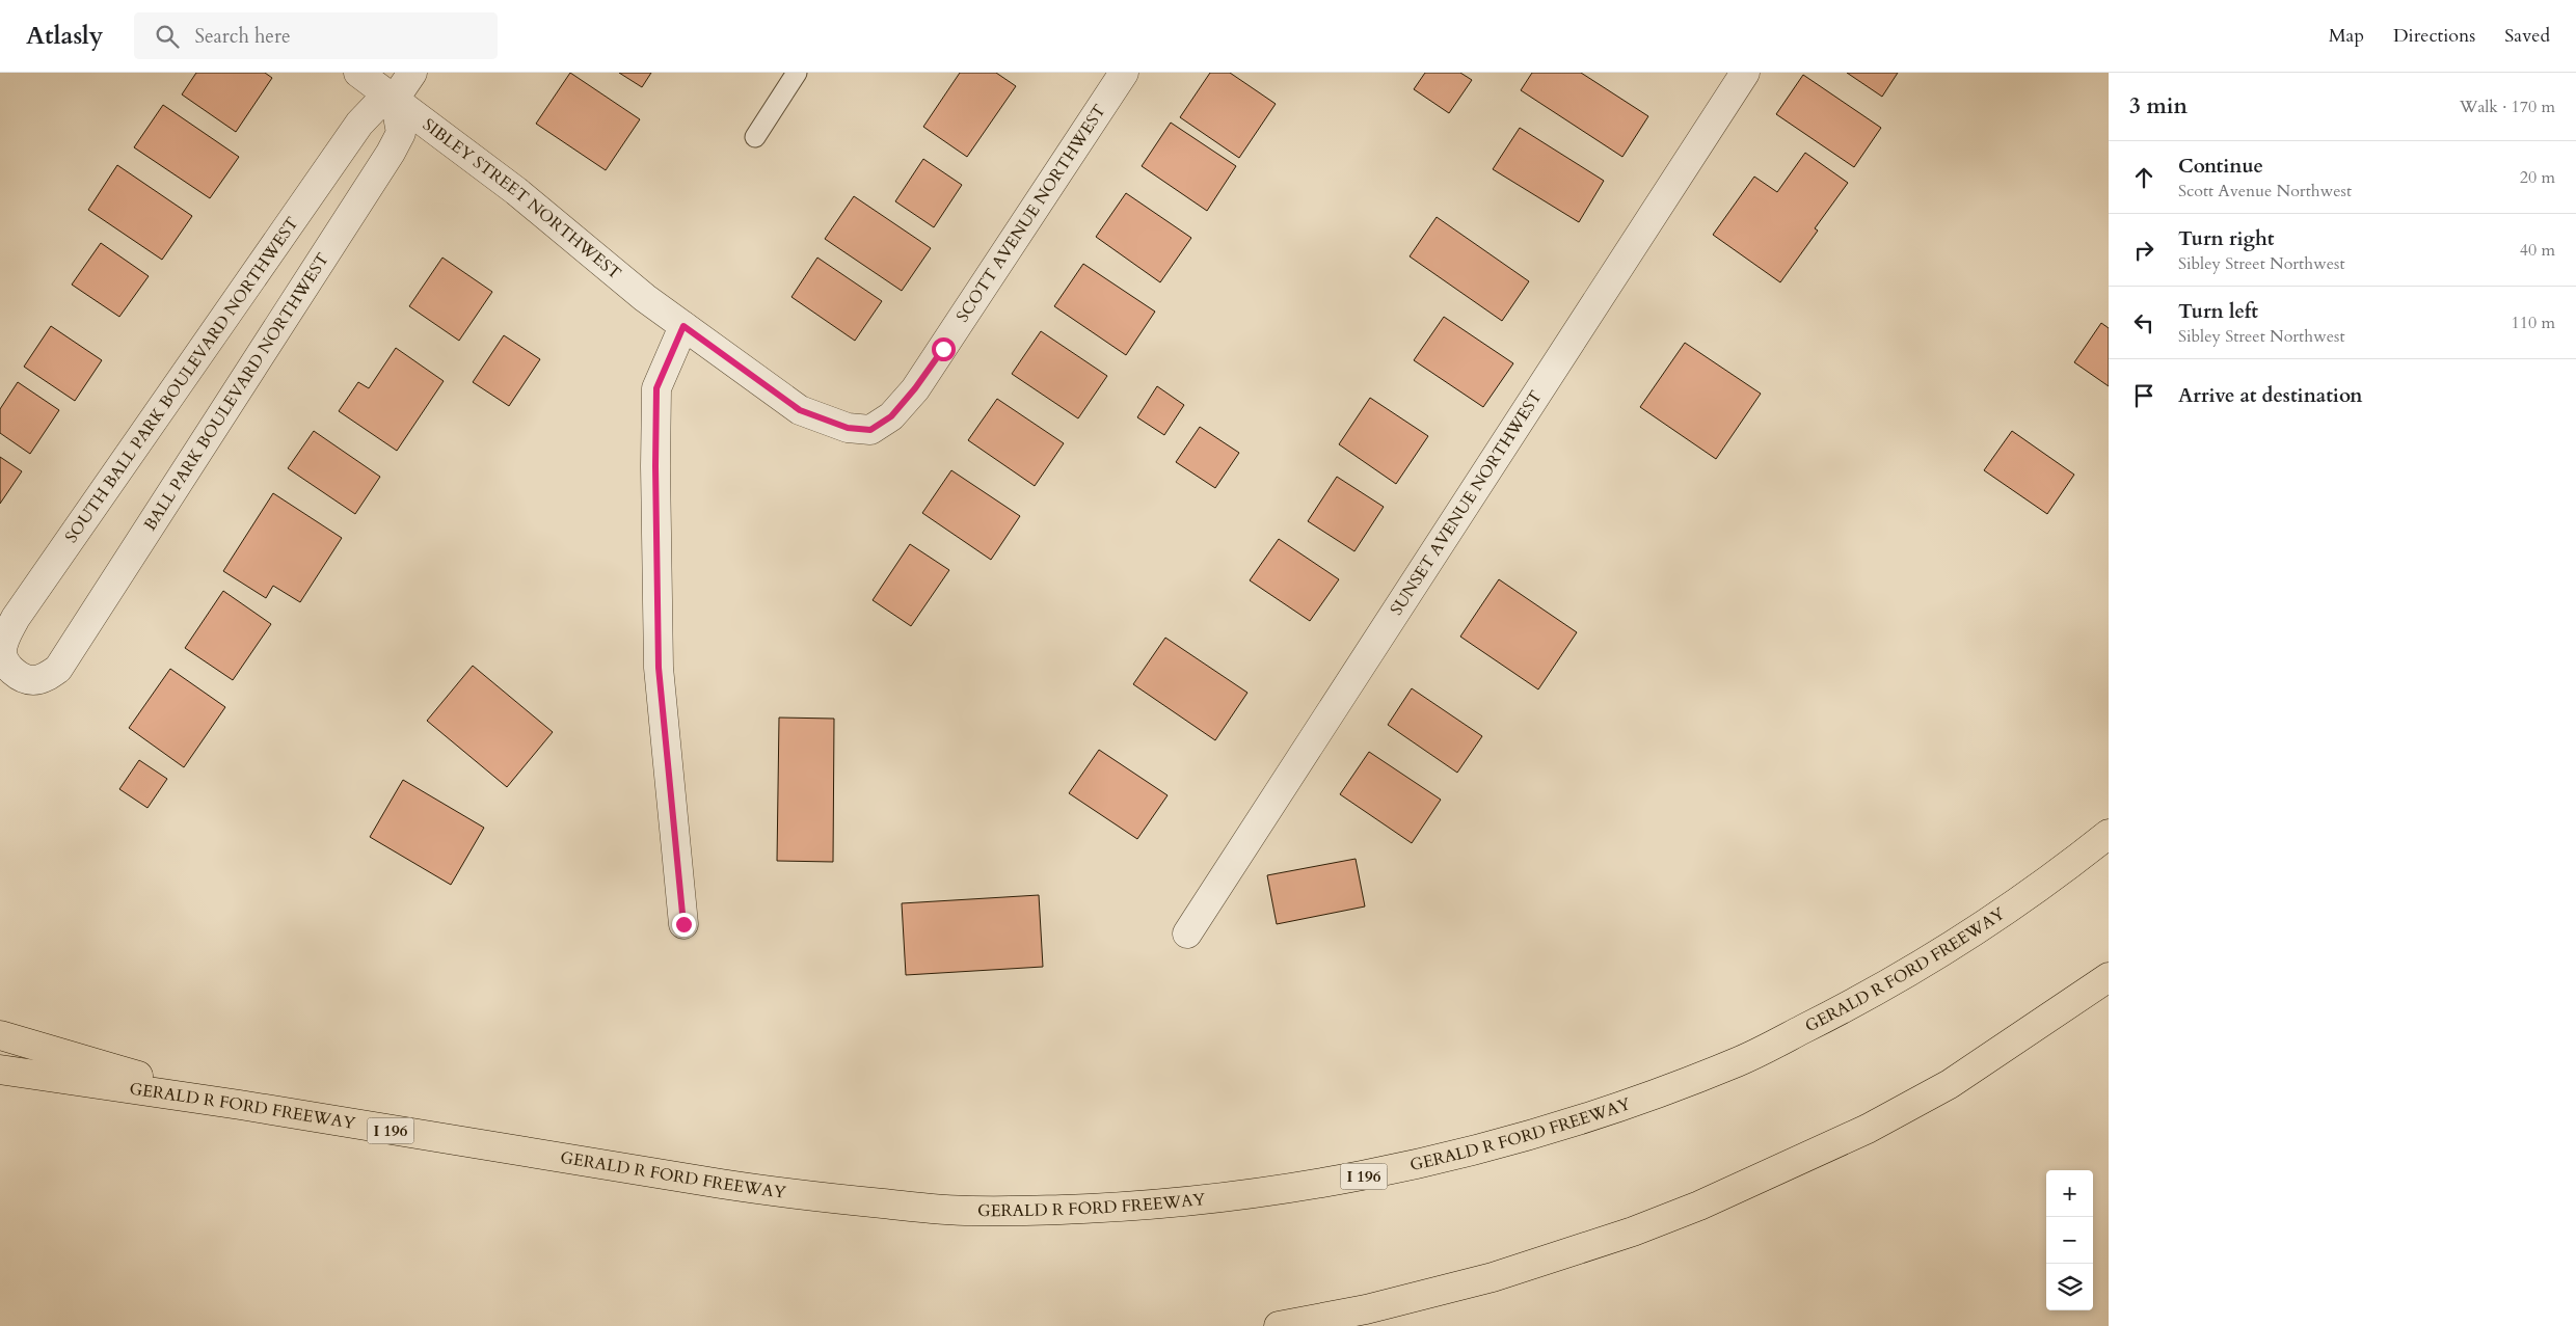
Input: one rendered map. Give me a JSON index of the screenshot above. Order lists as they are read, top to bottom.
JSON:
{
  "streets": {
    "highway": ["GERALD R FORD FREEWAY", "I 196"],
    "street": [
      "SIBLEY STREET NORTHWEST",
      "SCOTT AVENUE NORTHWEST",
      "SOUTH BALL PARK BOULEVARD NORTHWEST",
      "BALL PARK BOULEVARD NORTHWEST",
      "SUNSET AVENUE NORTHWEST"
    ]
  },
  "crossings": [
    ["SIBLEY STREET NORTHWEST", "SCOTT AVENUE NORTHWEST"],
    ["SIBLEY STREET NORTHWEST", "SOUTH BALL PARK BOULEVARD NORTHWEST"],
    ["SIBLEY STREET NORTHWEST", "BALL PARK BOULEVARD NORTHWEST"],
    ["SOUTH BALL PARK BOULEVARD NORTHWEST", "BALL PARK BOULEVARD NORTHWEST"]
  ],
  "page": {
    "header": "Atlasly",
    "search": "Search here",
    "nav": ["Map", "Directions", "Saved"],
    "heading": ["3 min", "Walk · 170 m"],
    "list": [
      ["Continue", "Scott Avenue Northwest", "20 m"],
      ["Turn right", "Sibley Street Northwest", "40 m"],
      ["Turn left", "Sibley Street Northwest", "110 m"],
      "Arrive at destination"
    ],
    "map_buttons": ["+", "−"]
  }
}
